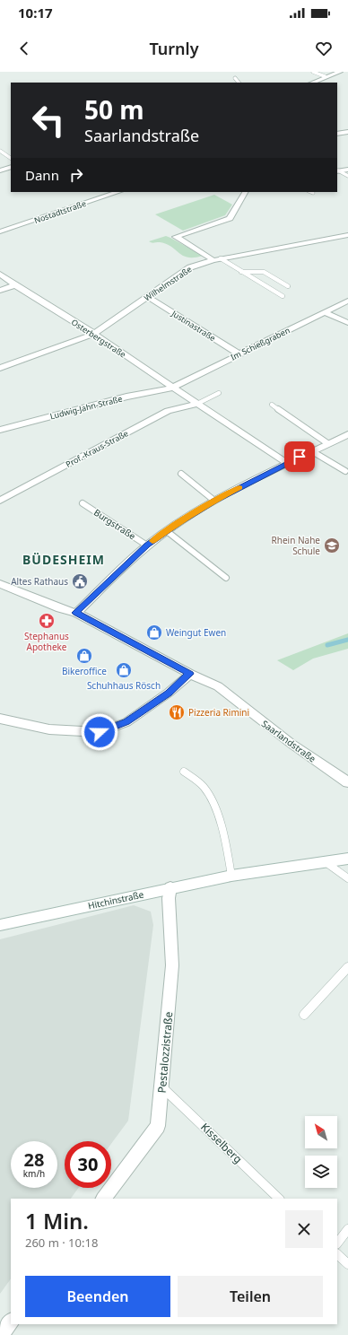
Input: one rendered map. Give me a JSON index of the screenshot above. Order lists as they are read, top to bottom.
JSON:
{
  "streets": {
    "street": [
      "Nostadtstraße",
      "Wilhelmstraße",
      "Justinastraße",
      "Osterbergstraße",
      "Im Schießgraben",
      "Ludwig-Jahn-Straße",
      "Prof.-Kraus-Straße",
      "Burgstraße",
      "Saarlandstraße",
      "Hitchinstraße",
      "Pestalozzistraße"
    ],
    "lane": ["Kisselberg"]
  },
  "crossings": [
    ["Wilhelmstraße", "Justinastraße"],
    ["Wilhelmstraße", "Osterbergstraße"],
    ["Justinastraße", "Im Schießgraben"],
    ["Osterbergstraße", "Im Schießgraben"],
    ["Osterbergstraße", "Ludwig-Jahn-Straße"],
    ["Osterbergstraße", "Prof.-Kraus-Straße"],
    ["Osterbergstraße", "Burgstraße"],
    ["Im Schießgraben", "Ludwig-Jahn-Straße"],
    ["Burgstraße", "Saarlandstraße"],
    ["Hitchinstraße", "Pestalozzistraße"],
    ["Pestalozzistraße", "Kisselberg"]
  ],
  "districts": ["BÜDESHEIM"],
  "places": {
    "school or university": ["Rhein Nahe Schule"],
    "public building": ["Altes Rathaus"],
    "pharmacy": ["Stephanus Apotheke"],
    "shop": ["Weingut Ewen", "Bikeroffice", "Schuhhaus Rösch"],
    "restaurant": ["Pizzeria Rimini"]
  },
  "north": "top left",
  "page": {
    "status": "10:17",
    "header": "Turnly",
    "turn": ["50 m", "Saarlandstraße"],
    "then": "Dann",
    "speed": "28 km/h",
    "limit": "30",
    "heading": ["1 Min.", "260 m · 10:18"],
    "buttons": ["Beenden", "Teilen"]
  }
}
